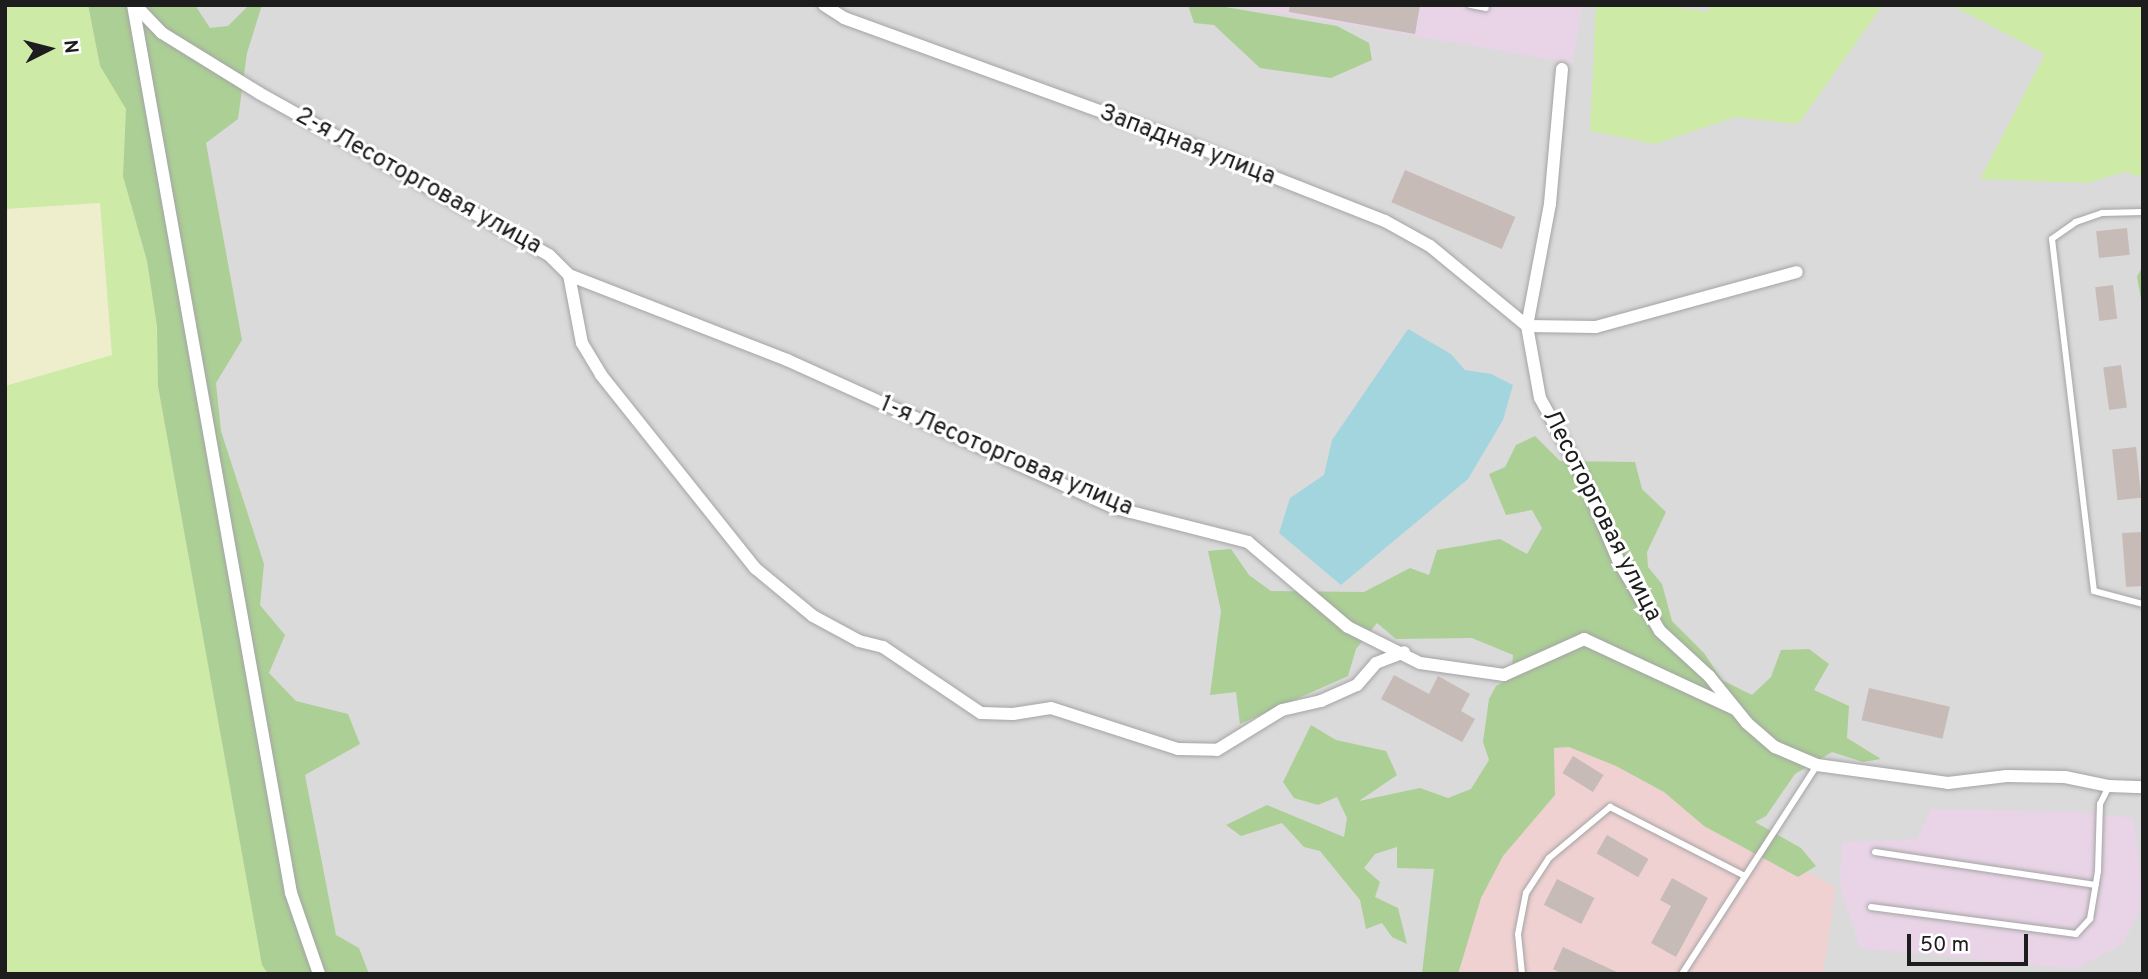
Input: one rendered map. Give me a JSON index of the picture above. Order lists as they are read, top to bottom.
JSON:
{
  "streets": {
    "street": [
      "Западная улица",
      "2-я Лесоторговая улица",
      "1-я Лесоторговая улица",
      "Лесоторговая улица"
    ]
  },
  "crossings": [
    ["Западная улица", "Лесоторговая улица"],
    ["2-я Лесоторговая улица", "1-я Лесоторговая улица"],
    ["1-я Лесоторговая улица", "Лесоторговая улица"]
  ],
  "scale_bar": "50 m",
  "north": "right"
}
